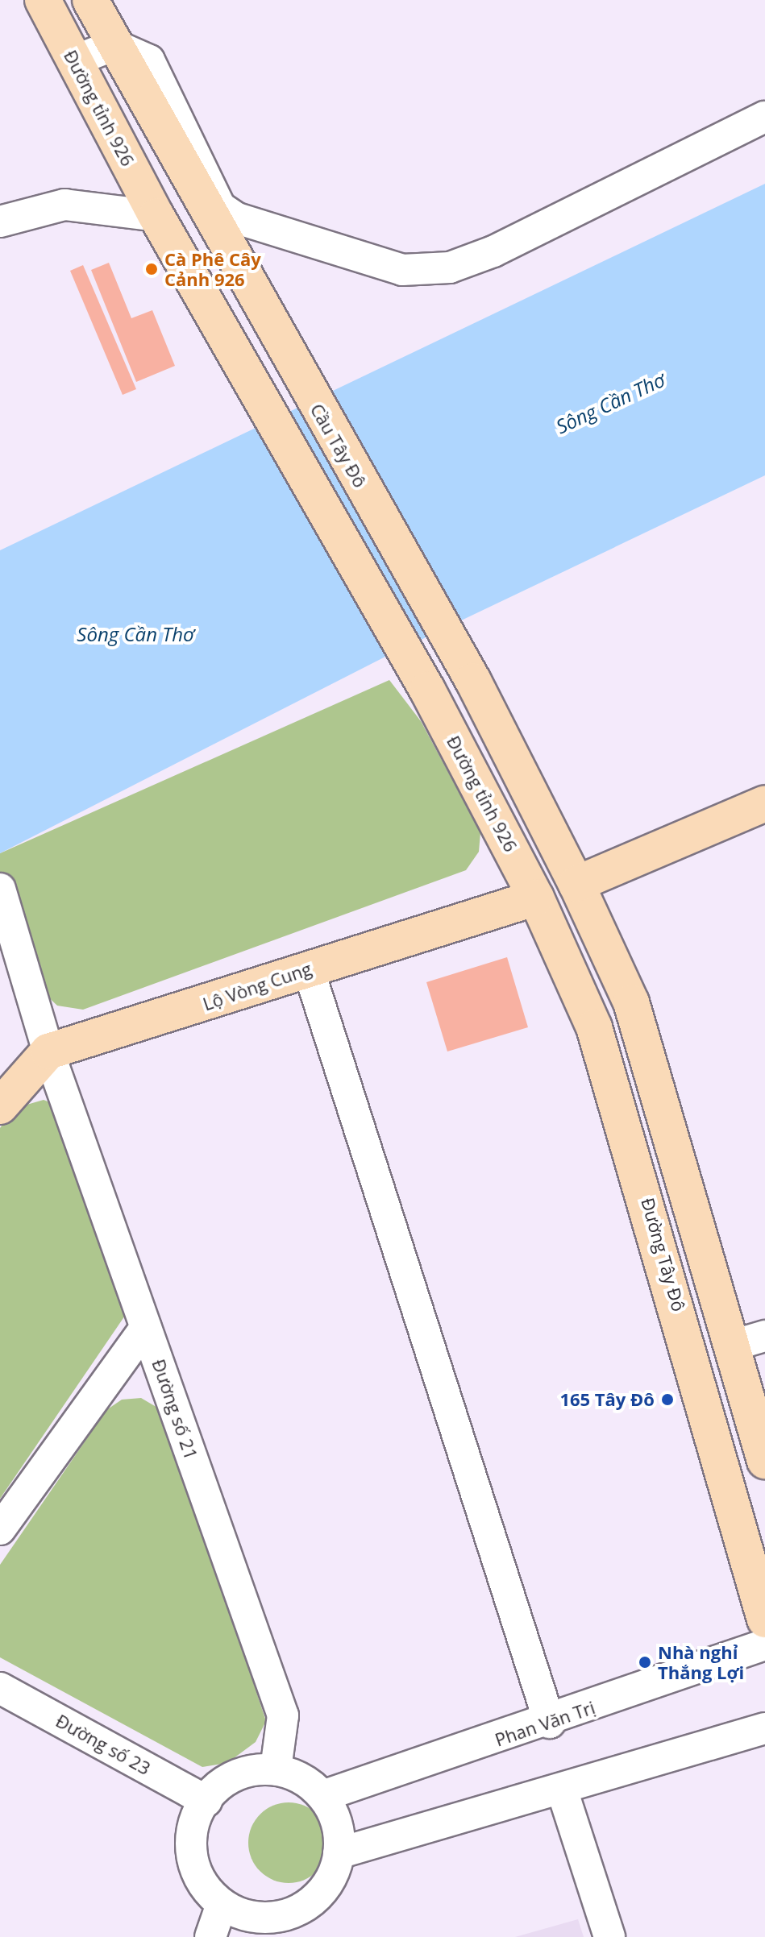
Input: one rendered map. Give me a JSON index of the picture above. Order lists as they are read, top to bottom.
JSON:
{
  "streets": {
    "main road": [
      "Đường tỉnh 926",
      "Cầu Tây Đô",
      "Lộ Vòng Cung",
      "Đường Tây Đô"
    ],
    "street": ["Đường số 21", "Phan Văn Trị", "Đường số 23"]
  },
  "crossings": [
    ["Đường tỉnh 926", "Lộ Vòng Cung"],
    ["Đường tỉnh 926", "Đường Tây Đô"],
    ["Lộ Vòng Cung", "Đường Tây Đô"],
    ["Lộ Vòng Cung", "Đường số 21"],
    ["Đường số 21", "Phan Văn Trị"],
    ["Đường số 21", "Đường số 23"],
    ["Phan Văn Trị", "Đường số 23"]
  ],
  "water": ["Sông Cần Thơ"],
  "places": ["Cà Phê Cây Cảnh 926", "165 Tây Đô", "Nhà nghỉ Thắng Lợi"]
}
